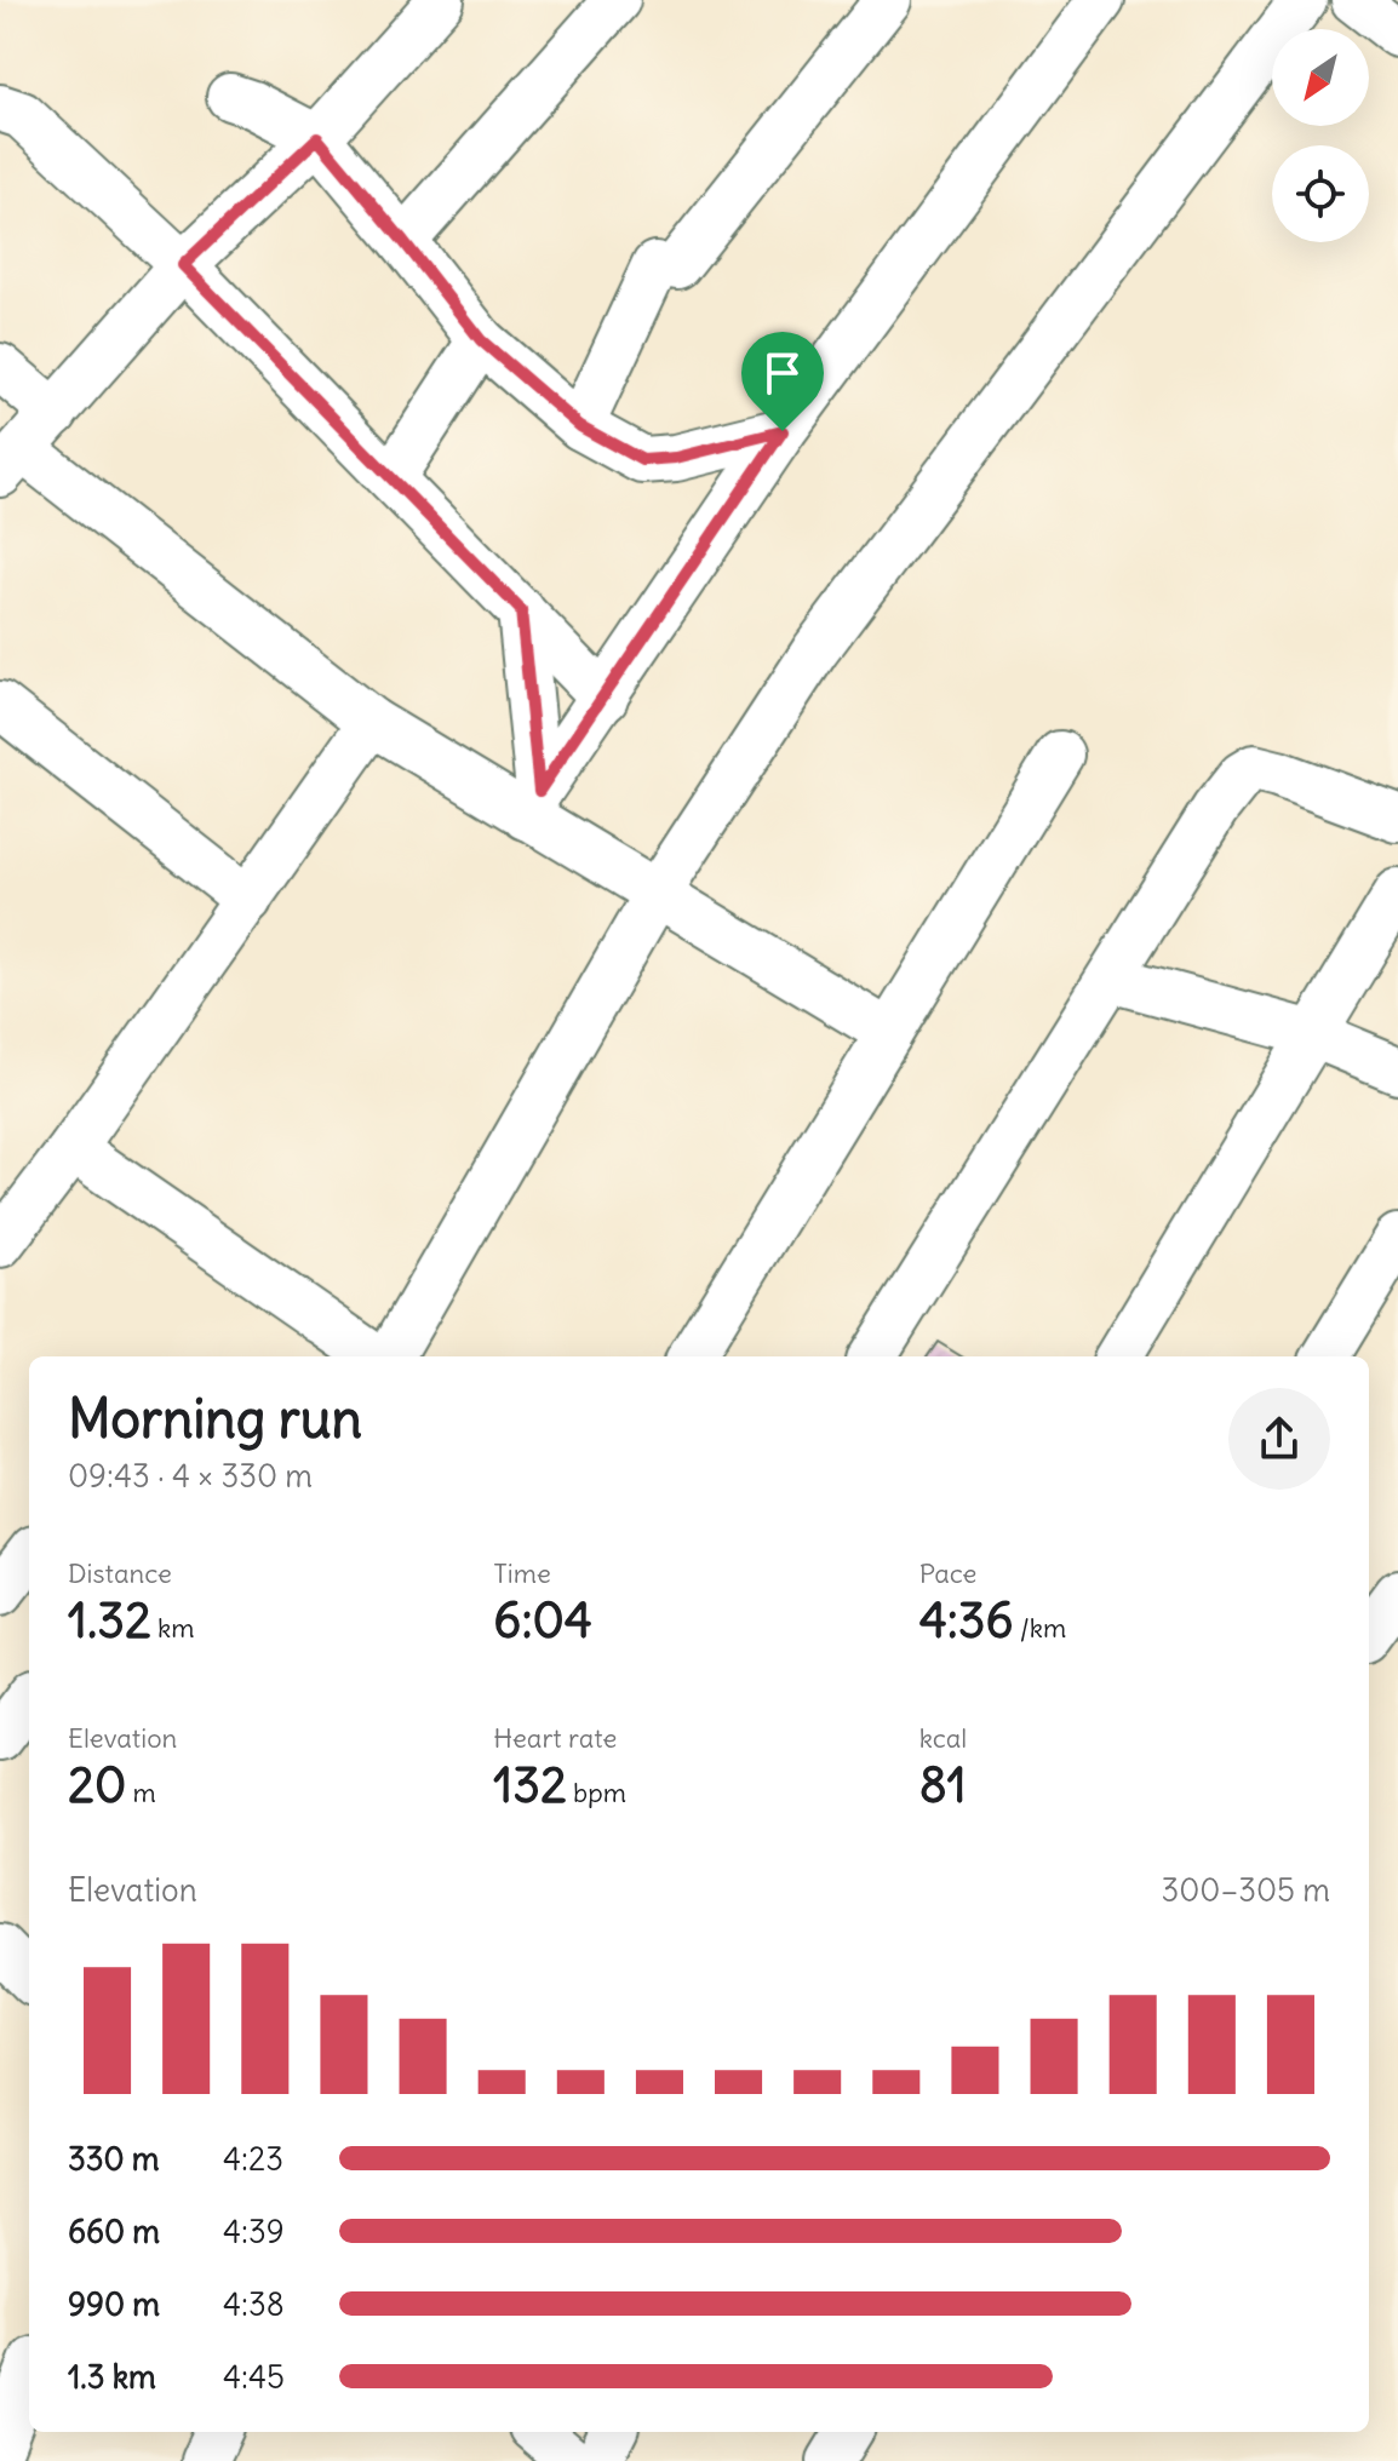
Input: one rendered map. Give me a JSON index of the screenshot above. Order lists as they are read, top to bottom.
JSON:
{
  "north": "bottom left",
  "page": {
    "heading": ["Morning run", "09:43 · 4 × 330 m"],
    "stats": [
      ["Distance", "1.32 km"],
      ["Time", "6:04"],
      ["Pace", "4:36 /km"],
      ["Elevation", "20 m"],
      ["Heart rate", "132 bpm"],
      ["kcal", "81"]
    ],
    "chart": ["Elevation", "300–305 m"],
    "list": [
      {
        "name": "330 m",
        "note": "4:23"
      },
      {
        "name": "660 m",
        "note": "4:39"
      },
      {
        "name": "990 m",
        "note": "4:38"
      },
      {
        "name": "1.3 km",
        "note": "4:45"
      }
    ]
  }
}
